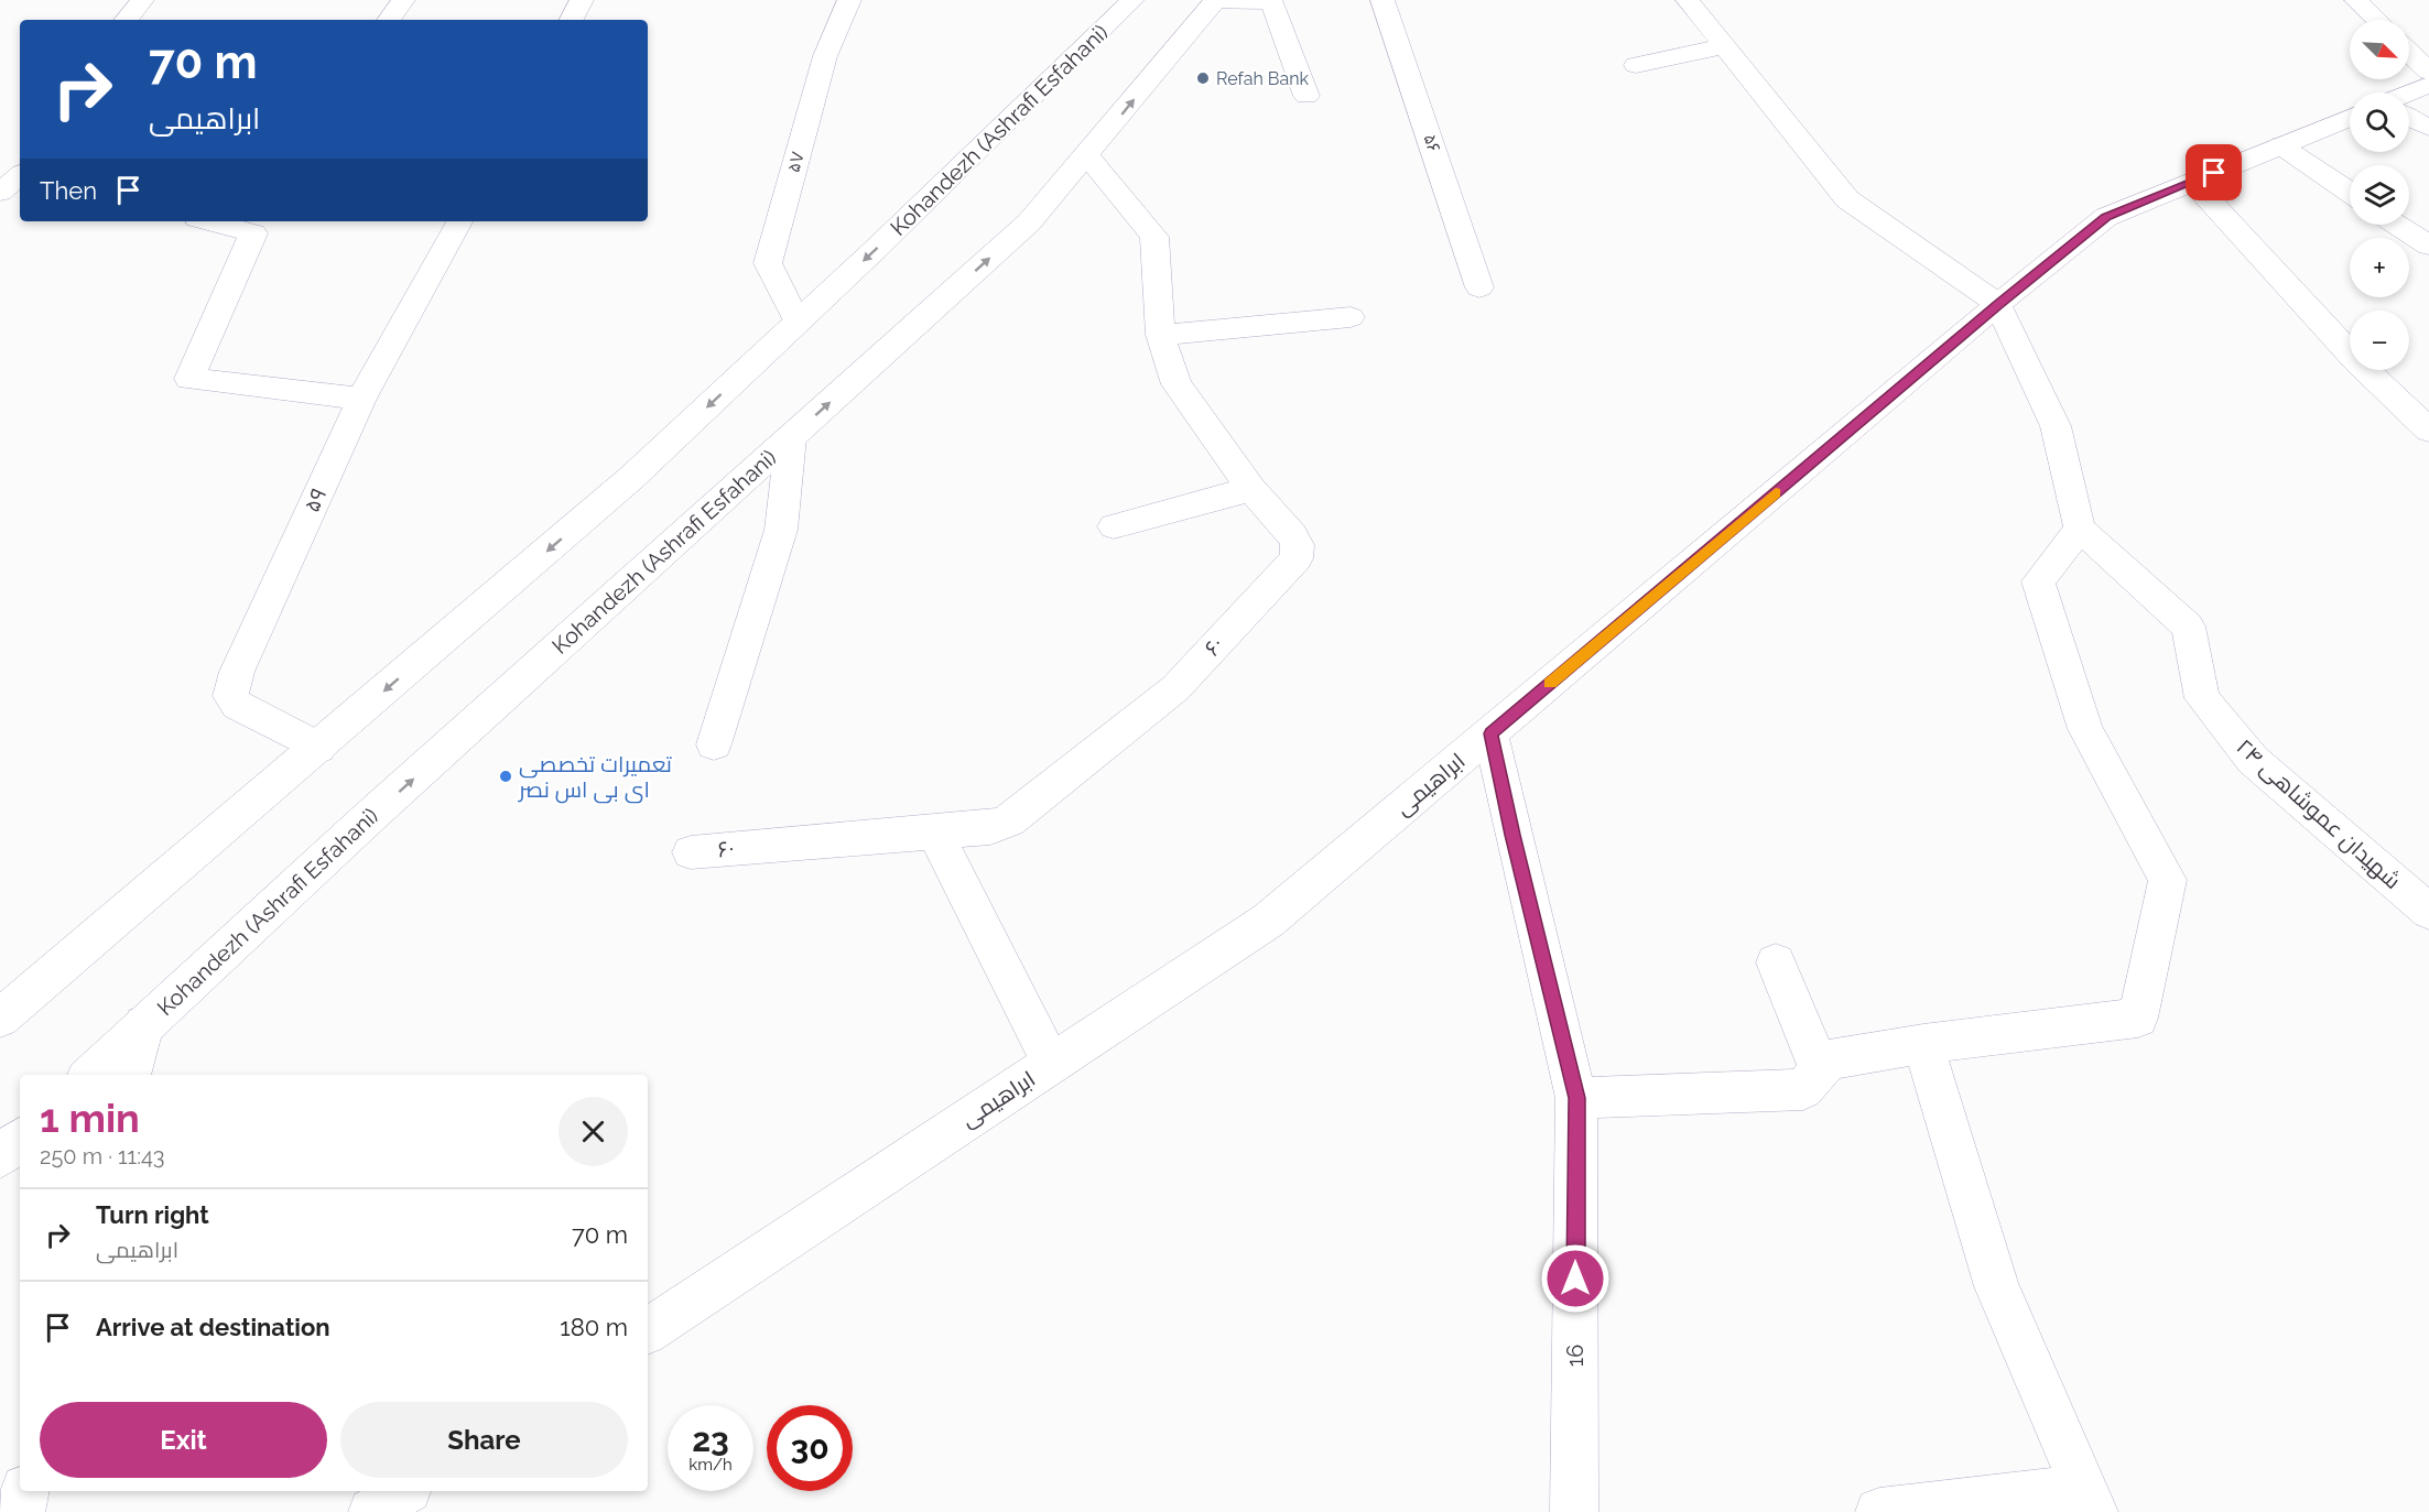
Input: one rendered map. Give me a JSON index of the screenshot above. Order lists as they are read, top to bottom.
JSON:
{
  "streets": {
    "street": [
      "Kohandezh (Ashrafi Esfahani)",
      "۵۶",
      "۵۷",
      "۵۹",
      "۶۰",
      "ابراهیمی",
      "۲۴ شهیدان عموشاهی",
      "16"
    ]
  },
  "crossings": [
    ["Kohandezh (Ashrafi Esfahani)", "۵۷"],
    ["Kohandezh (Ashrafi Esfahani)", "۵۹"],
    ["Kohandezh (Ashrafi Esfahani)", "۶۰"],
    ["ابراهیمی", "16"]
  ],
  "places": ["Refah Bank", "تعمیرات تخصصی ای بی اس نصر"],
  "north": "bottom right",
  "page": {
    "map_buttons": ["+", "−"],
    "turn": ["70 m", "ابراهیمی"],
    "then": "Then",
    "heading": ["1 min", "250 m · 11:43"],
    "list": [
      {
        "name": "Turn right",
        "note": "ابراهیمی",
        "value": "70 m"
      },
      {
        "name": "Arrive at destination",
        "value": "180 m"
      }
    ],
    "buttons": ["Exit", "Share"],
    "speed": "23 km/h",
    "limit": "30"
  }
}
